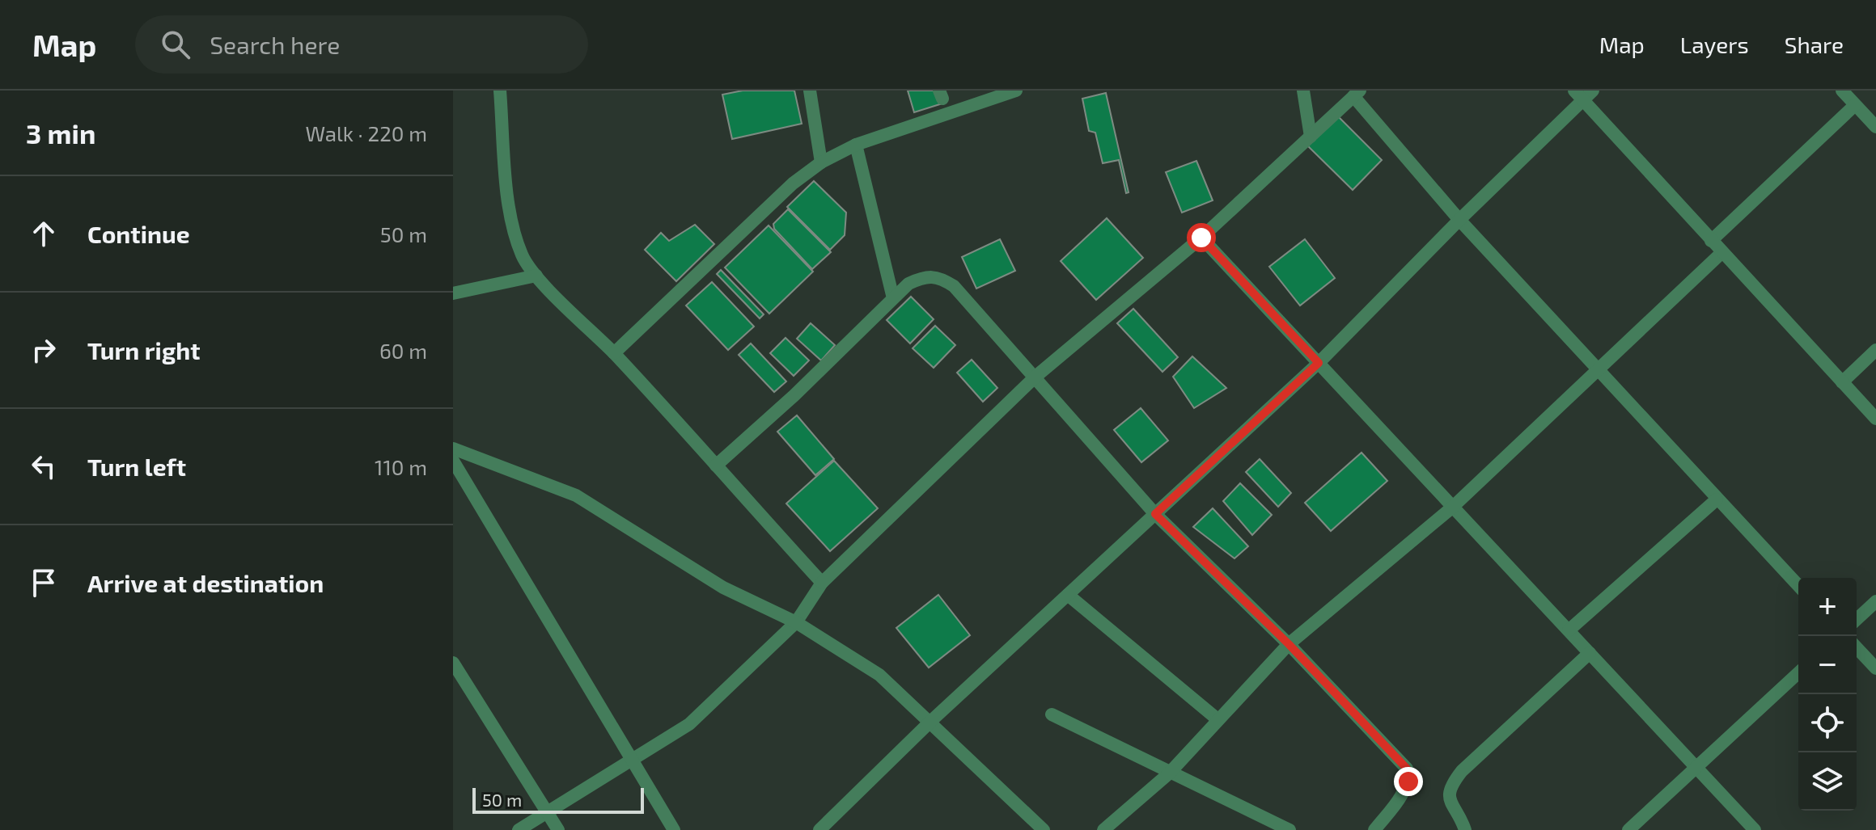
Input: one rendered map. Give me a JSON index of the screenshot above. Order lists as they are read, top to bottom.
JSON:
{
  "scale_bar": "50 m",
  "page": {
    "header": "Map",
    "search": "Search here",
    "nav": ["Map", "Layers", "Share"],
    "heading": ["3 min", "Walk · 220 m"],
    "list": [
      ["Continue", "50 m"],
      ["Turn right", "60 m"],
      ["Turn left", "110 m"],
      "Arrive at destination"
    ],
    "map_buttons": ["+", "−"],
    "scale": "50 m"
  }
}
